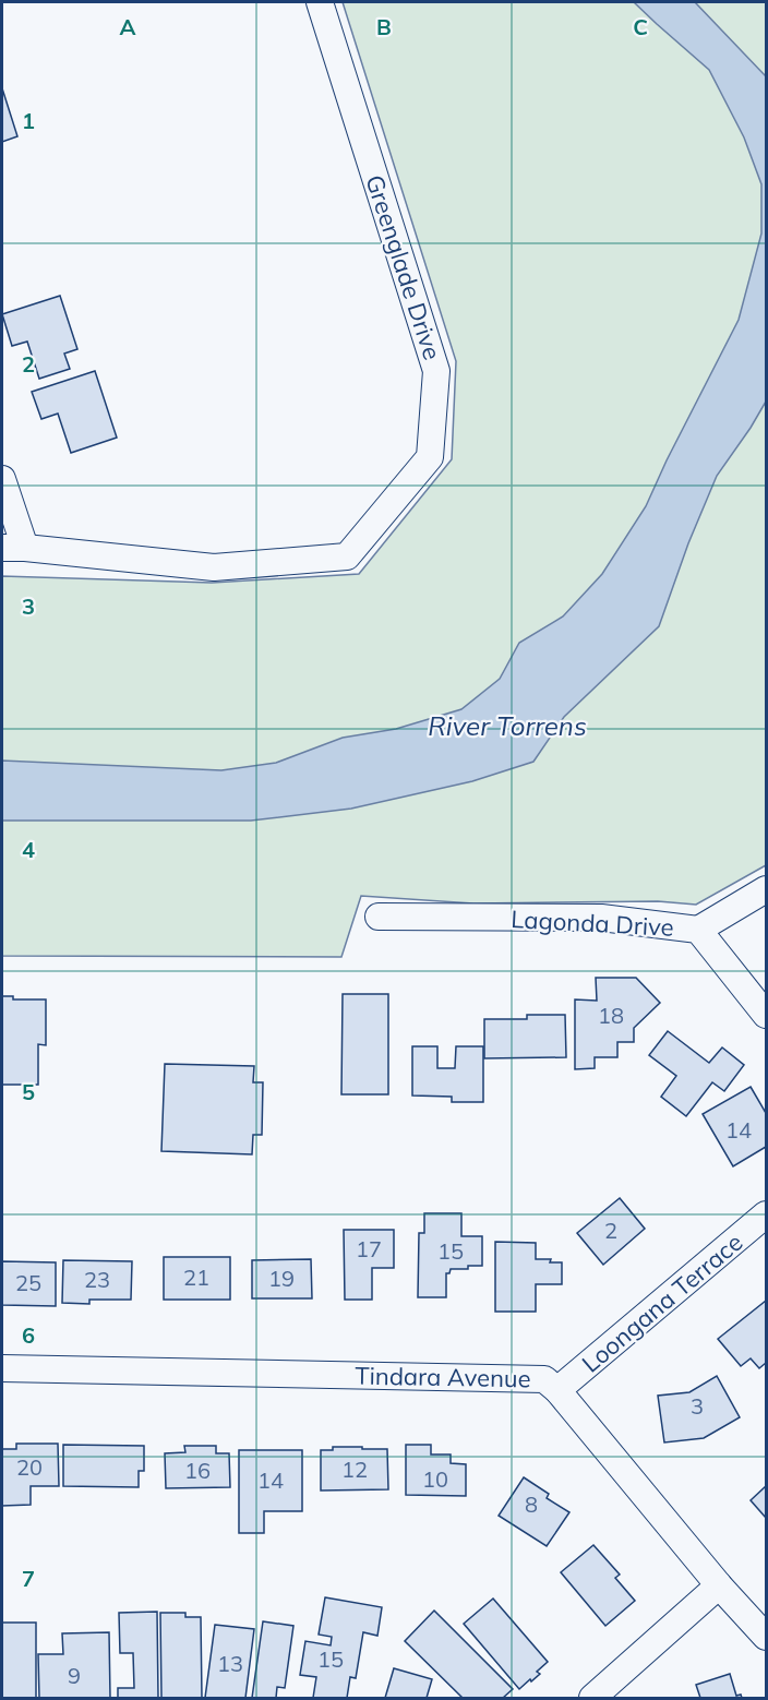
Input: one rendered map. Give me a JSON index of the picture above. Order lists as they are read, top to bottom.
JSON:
{
  "streets": {
    "street": [
      "Greenglade Drive",
      "Lagonda Drive",
      "Loongana Terrace",
      "Tindara Avenue"
    ]
  },
  "crossings": [
    ["Loongana Terrace", "Tindara Avenue"]
  ],
  "water": ["River Torrens"],
  "house_numbers": [
    "18",
    "14",
    "2",
    "17",
    "15",
    "21",
    "19",
    "23",
    "25",
    "3",
    "20",
    "12",
    "16",
    "10",
    "14",
    "8",
    "15",
    "13",
    "9"
  ],
  "grid": {
    "columns": ["A", "B", "C"],
    "rows": [
      "1",
      "2",
      "3",
      "4",
      "5",
      "6",
      "7"
    ]
  }
}
